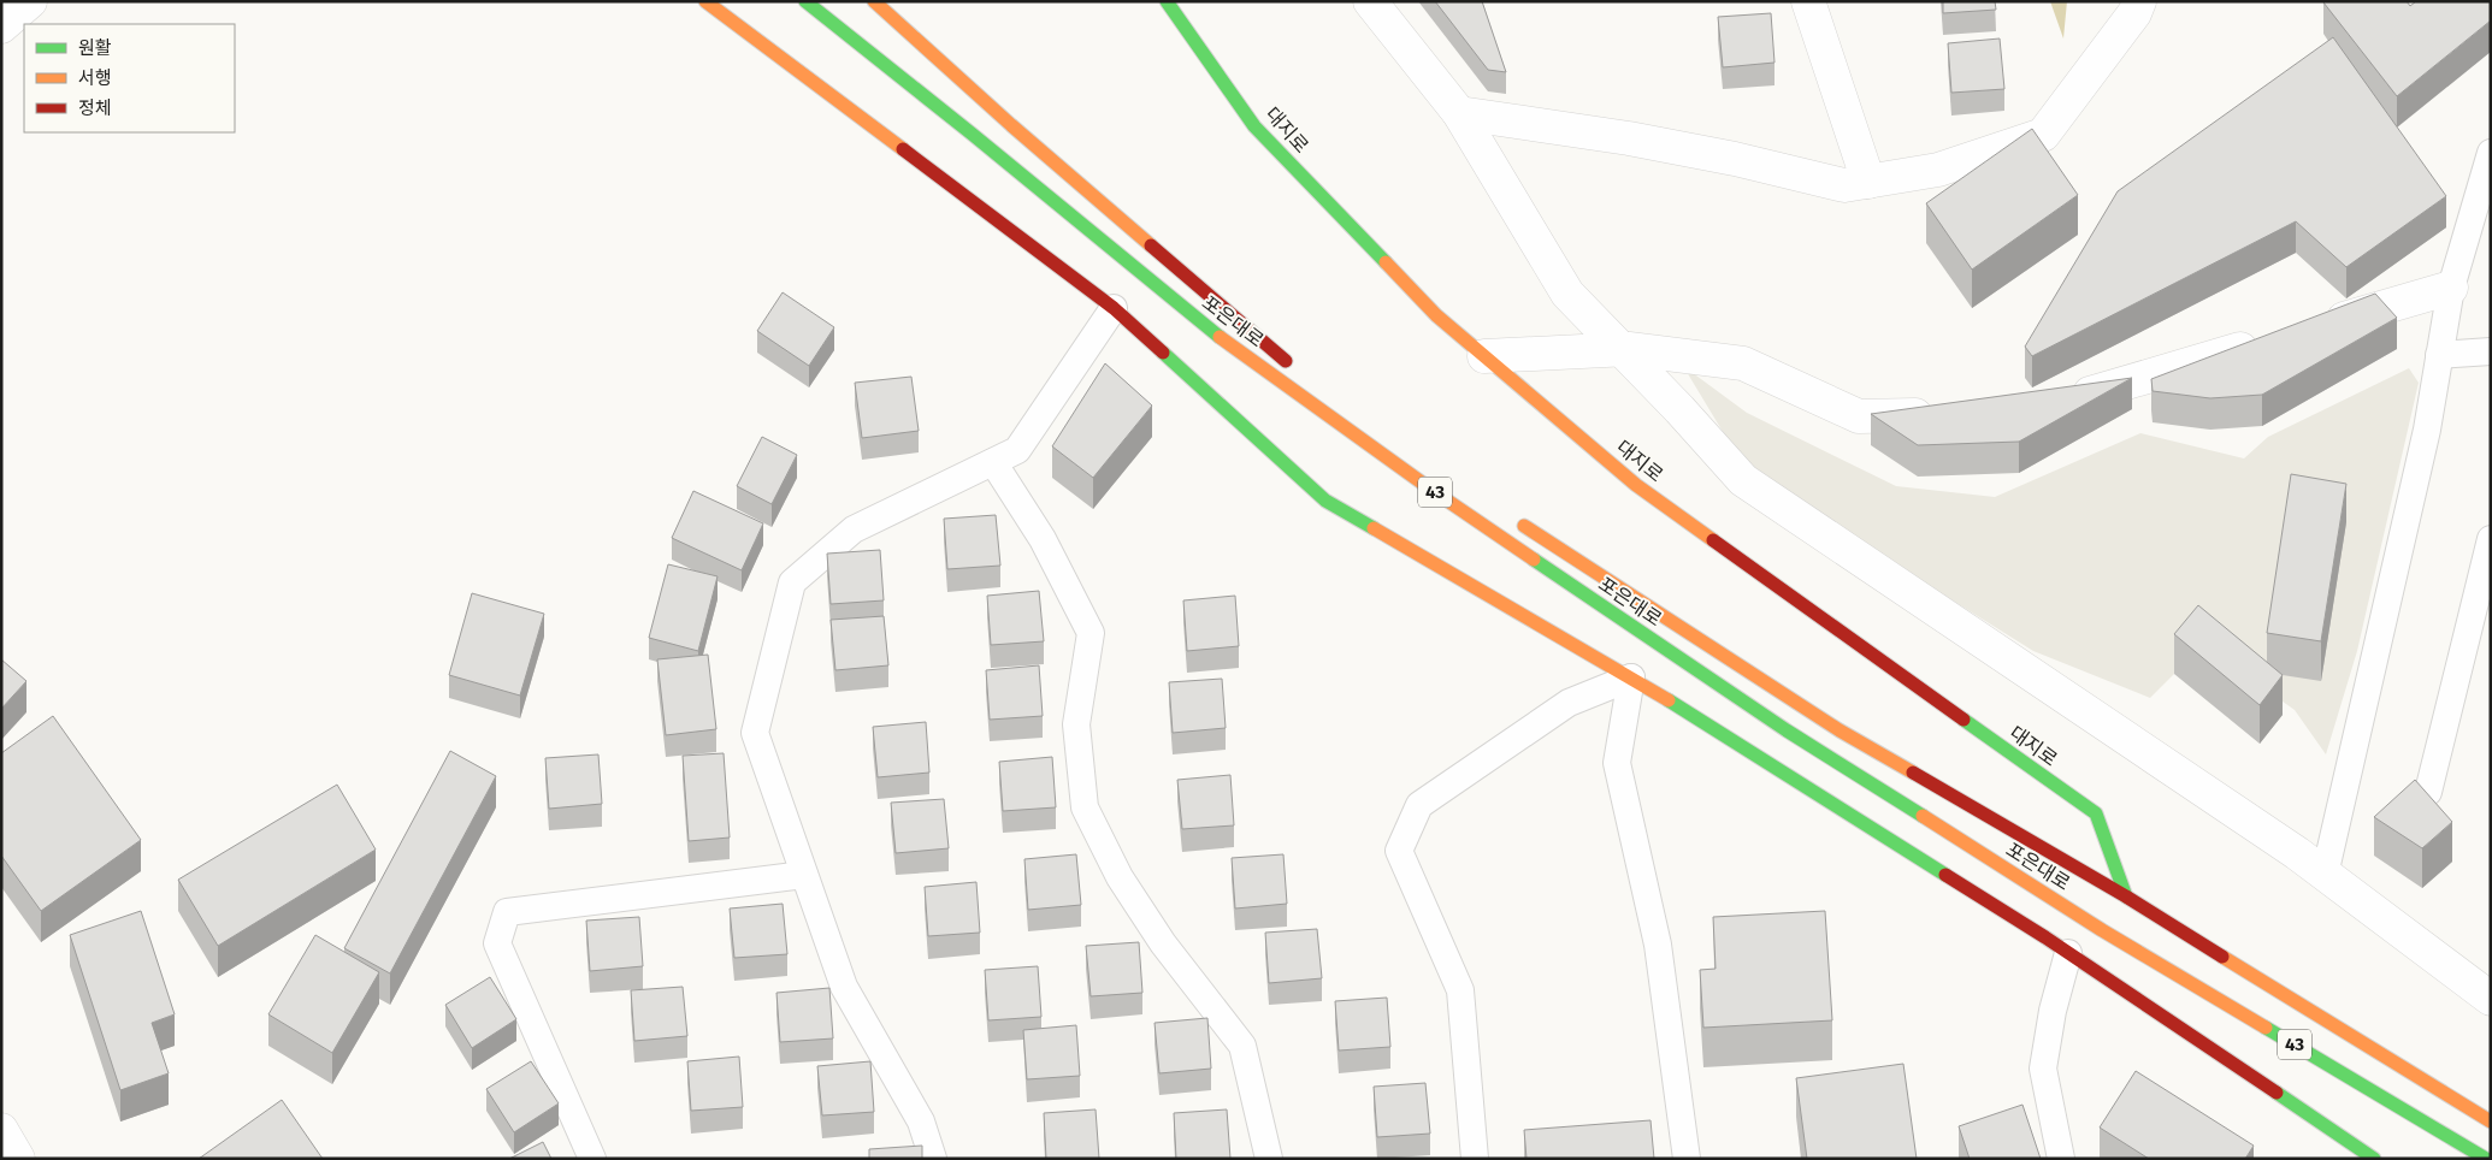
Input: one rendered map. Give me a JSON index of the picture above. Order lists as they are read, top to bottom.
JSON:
{
  "streets": {
    "main road": ["대지로", "포은대로", "43"]
  },
  "crossings": [
    ["대지로", "포은대로"]
  ],
  "legend": ["원활", "서행", "정체"]
}
